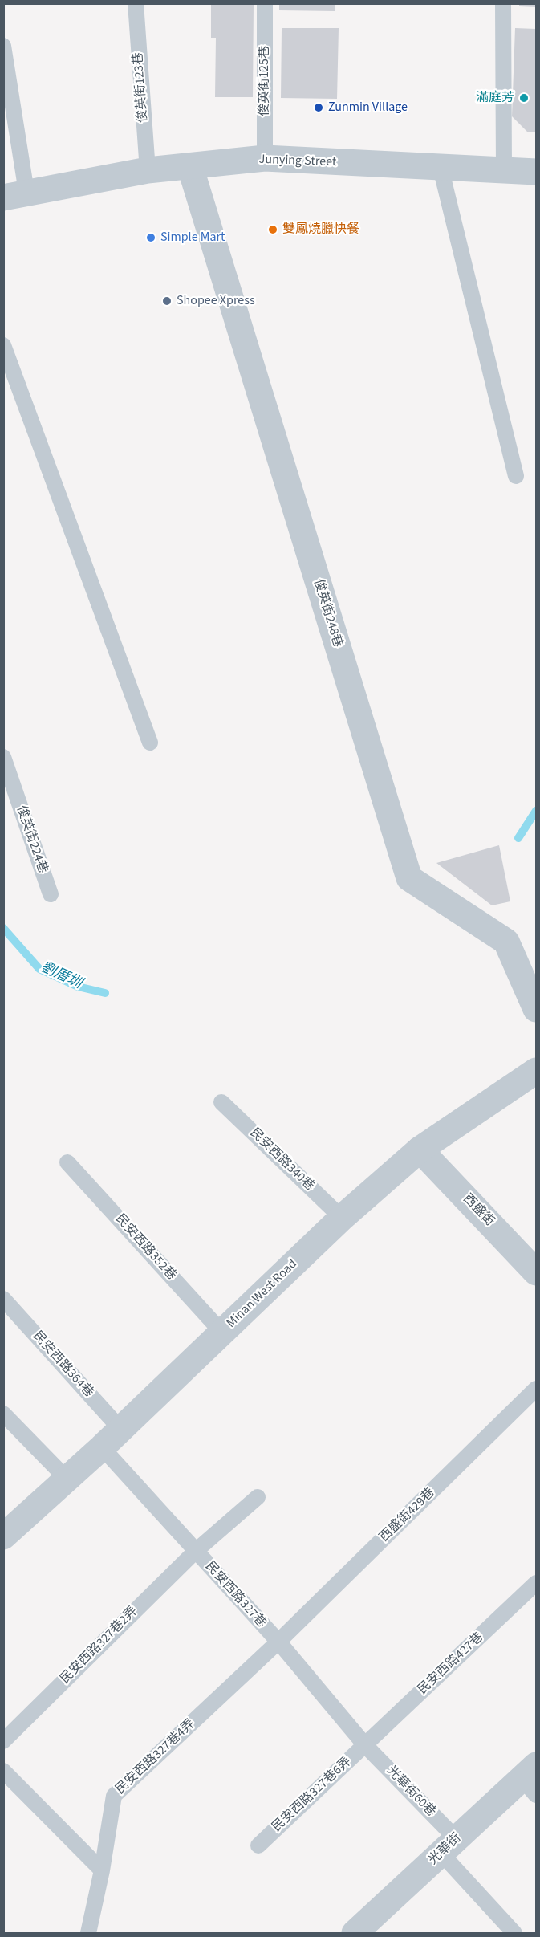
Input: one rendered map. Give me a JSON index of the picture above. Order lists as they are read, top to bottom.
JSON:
{
  "streets": {
    "street": [
      "Junying Street",
      "俊英街248巷",
      "西盛街",
      "Minan West Road",
      "光華街"
    ],
    "lane": [
      "俊英街125巷",
      "俊英街123巷",
      "俊英街224巷",
      "民安西路340巷",
      "民安西路352巷",
      "民安西路364巷",
      "西盛街429巷",
      "民安西路327巷",
      "民安西路327巷2弄",
      "民安西路427巷",
      "民安西路327巷4弄",
      "光華街60巷",
      "民安西路327巷6弄"
    ]
  },
  "crossings": [
    ["俊英街125巷", "Junying Street"],
    ["俊英街123巷", "Junying Street"],
    ["Junying Street", "俊英街248巷"],
    ["民安西路340巷", "Minan West Road"],
    ["西盛街", "Minan West Road"],
    ["民安西路352巷", "Minan West Road"],
    ["Minan West Road", "民安西路364巷"],
    ["Minan West Road", "民安西路327巷"],
    ["西盛街429巷", "民安西路327巷"],
    ["西盛街429巷", "民安西路327巷4弄"],
    ["民安西路327巷", "民安西路327巷2弄"],
    ["民安西路327巷", "民安西路427巷"],
    ["民安西路327巷", "民安西路327巷4弄"],
    ["民安西路327巷", "光華街60巷"],
    ["民安西路327巷", "民安西路327巷6弄"],
    ["民安西路427巷", "光華街60巷"],
    ["民安西路427巷", "民安西路327巷6弄"],
    ["光華街60巷", "民安西路327巷6弄"],
    ["光華街60巷", "光華街"]
  ],
  "water": ["劉厝圳"],
  "places": [
    "滿庭芳",
    "Zunmin Village",
    "雙鳳燒臘快餐",
    "Simple Mart",
    "Shopee Xpress"
  ]
}
